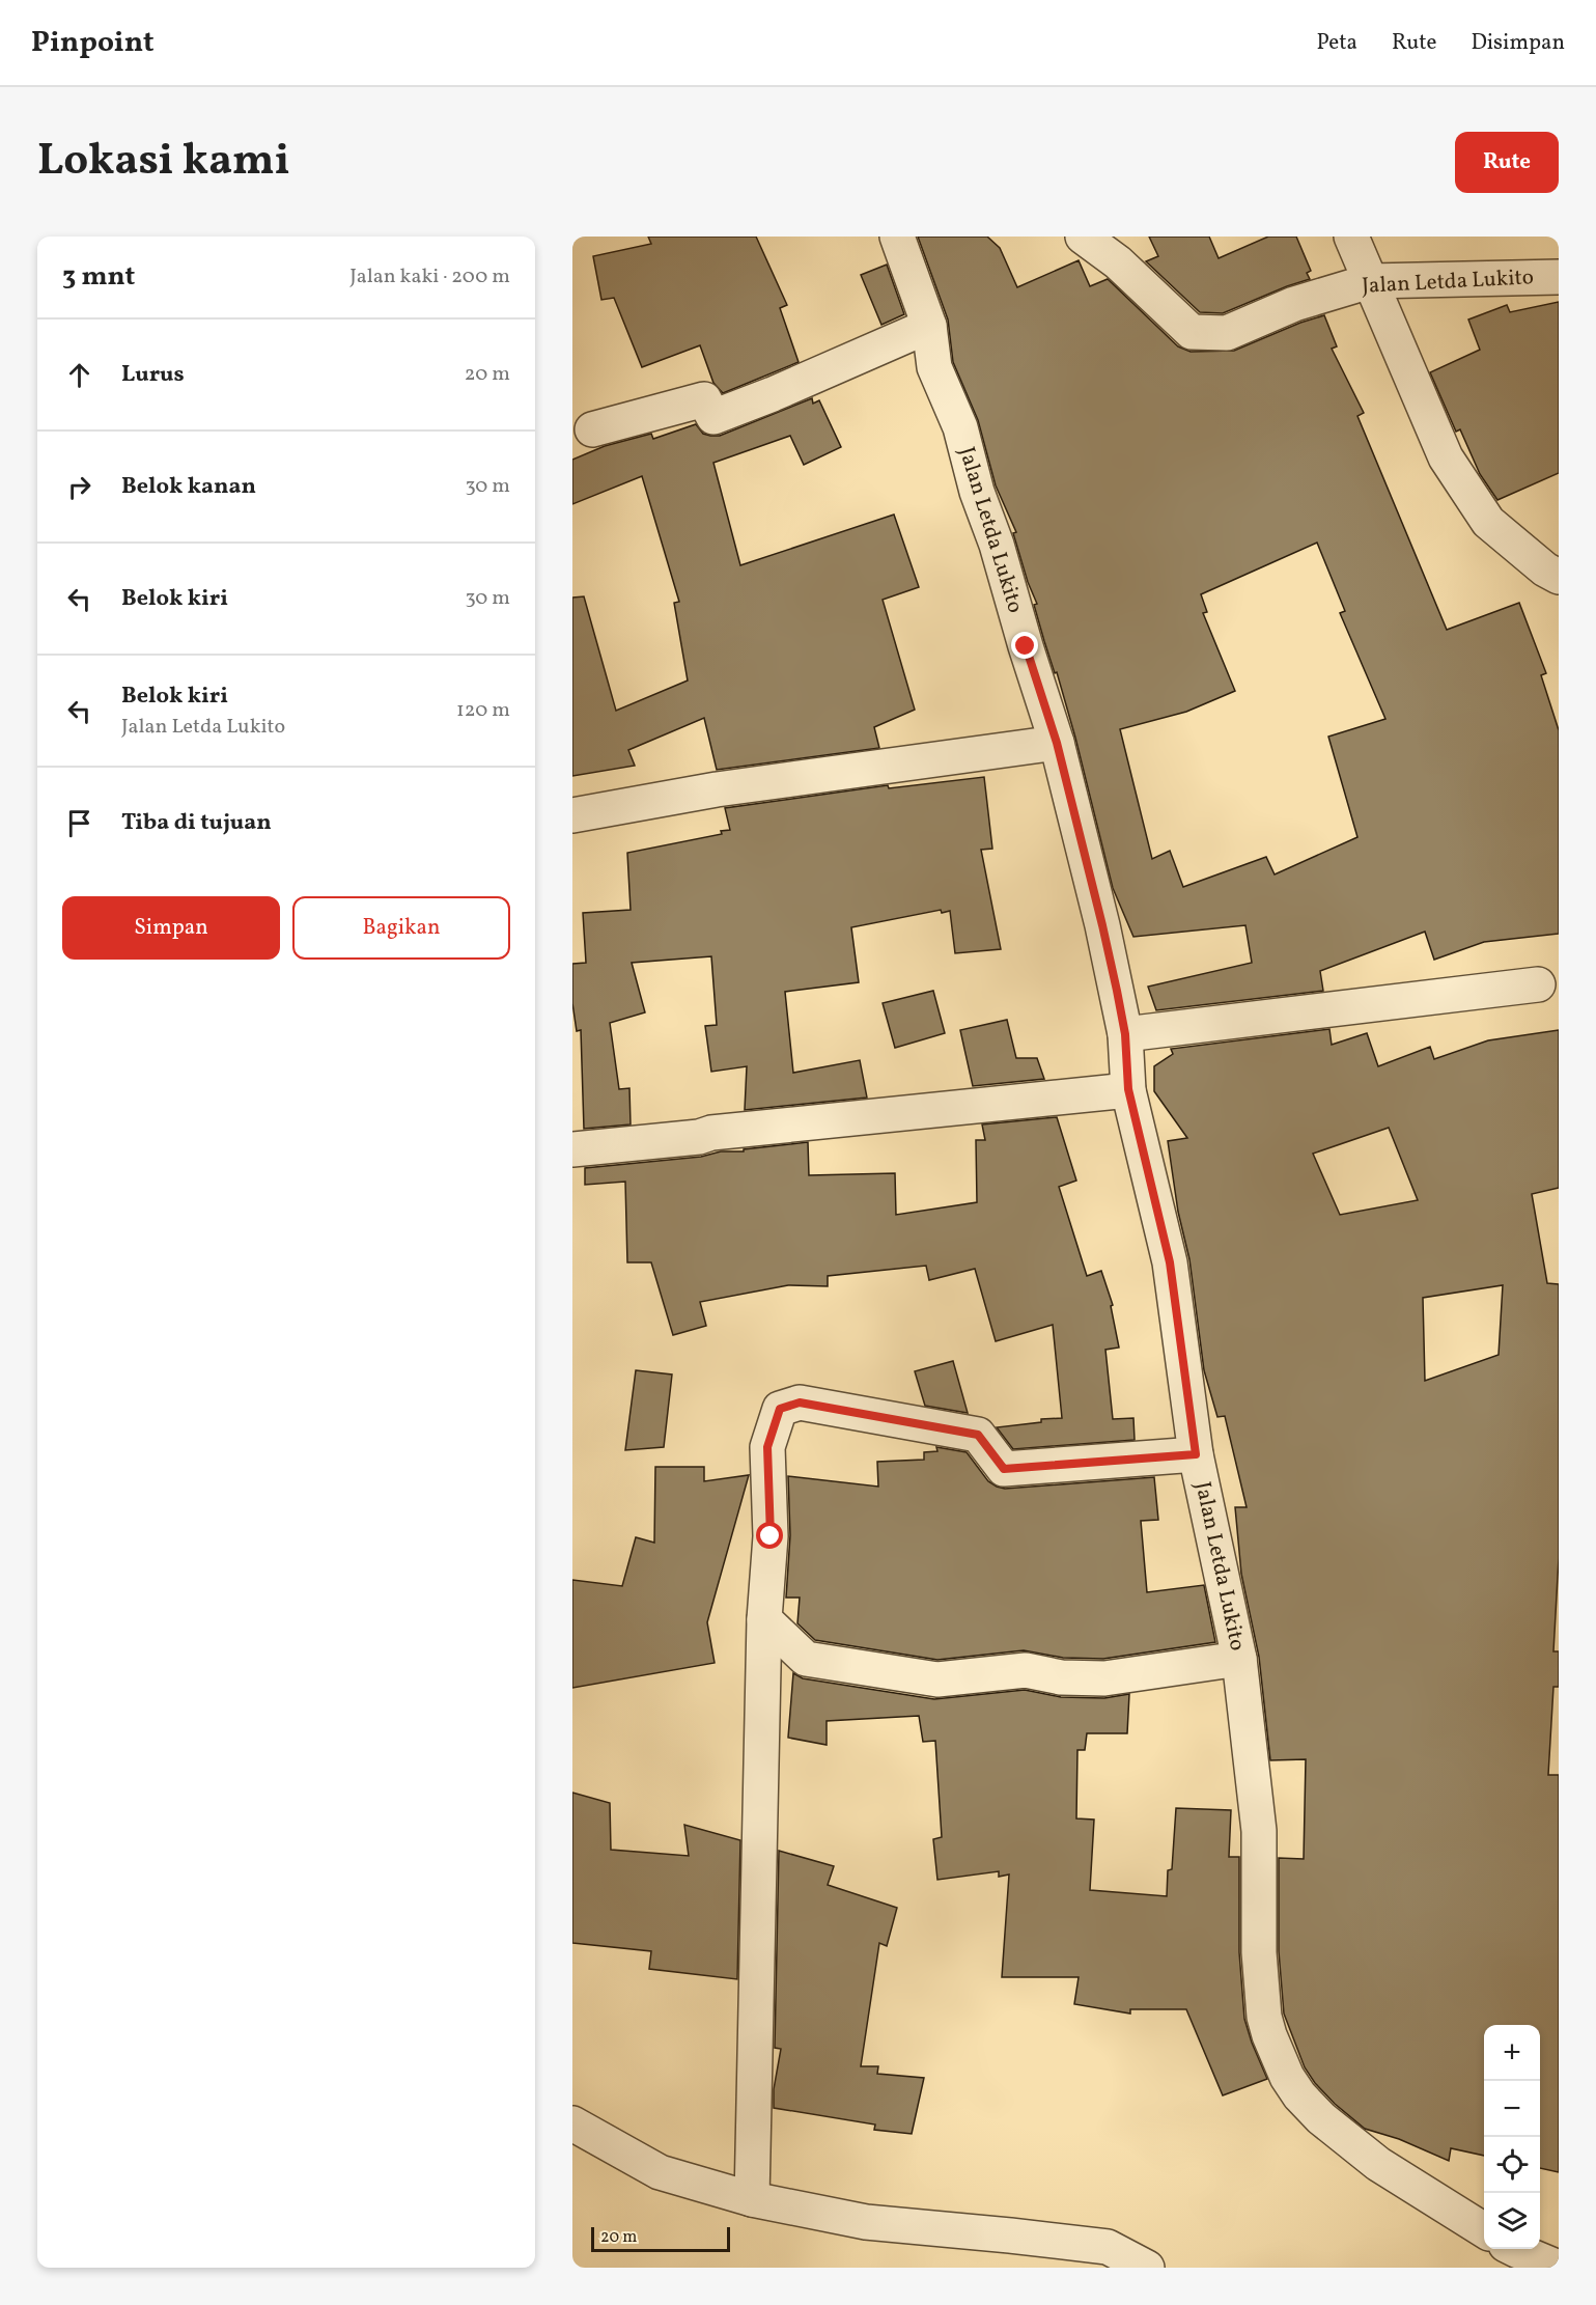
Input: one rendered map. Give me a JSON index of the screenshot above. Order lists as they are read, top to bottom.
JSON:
{
  "streets": {
    "street": ["Jalan Letda Lukito"]
  },
  "scale_bar": "20 m",
  "page": {
    "header": "Pinpoint",
    "nav": ["Peta", "Rute", "Disimpan"],
    "title": "Lokasi kami",
    "buttons": [
      "Rute",
      ["Simpan", "Bagikan"]
    ],
    "heading": ["3 mnt", "Jalan kaki · 200 m"],
    "list": [
      ["Lurus", "20 m"],
      ["Belok kanan", "30 m"],
      ["Belok kiri", "30 m"],
      ["Belok kiri", "Jalan Letda Lukito", "120 m"],
      "Tiba di tujuan"
    ],
    "map_buttons": ["+", "−"],
    "scale": "20 m"
  }
}
